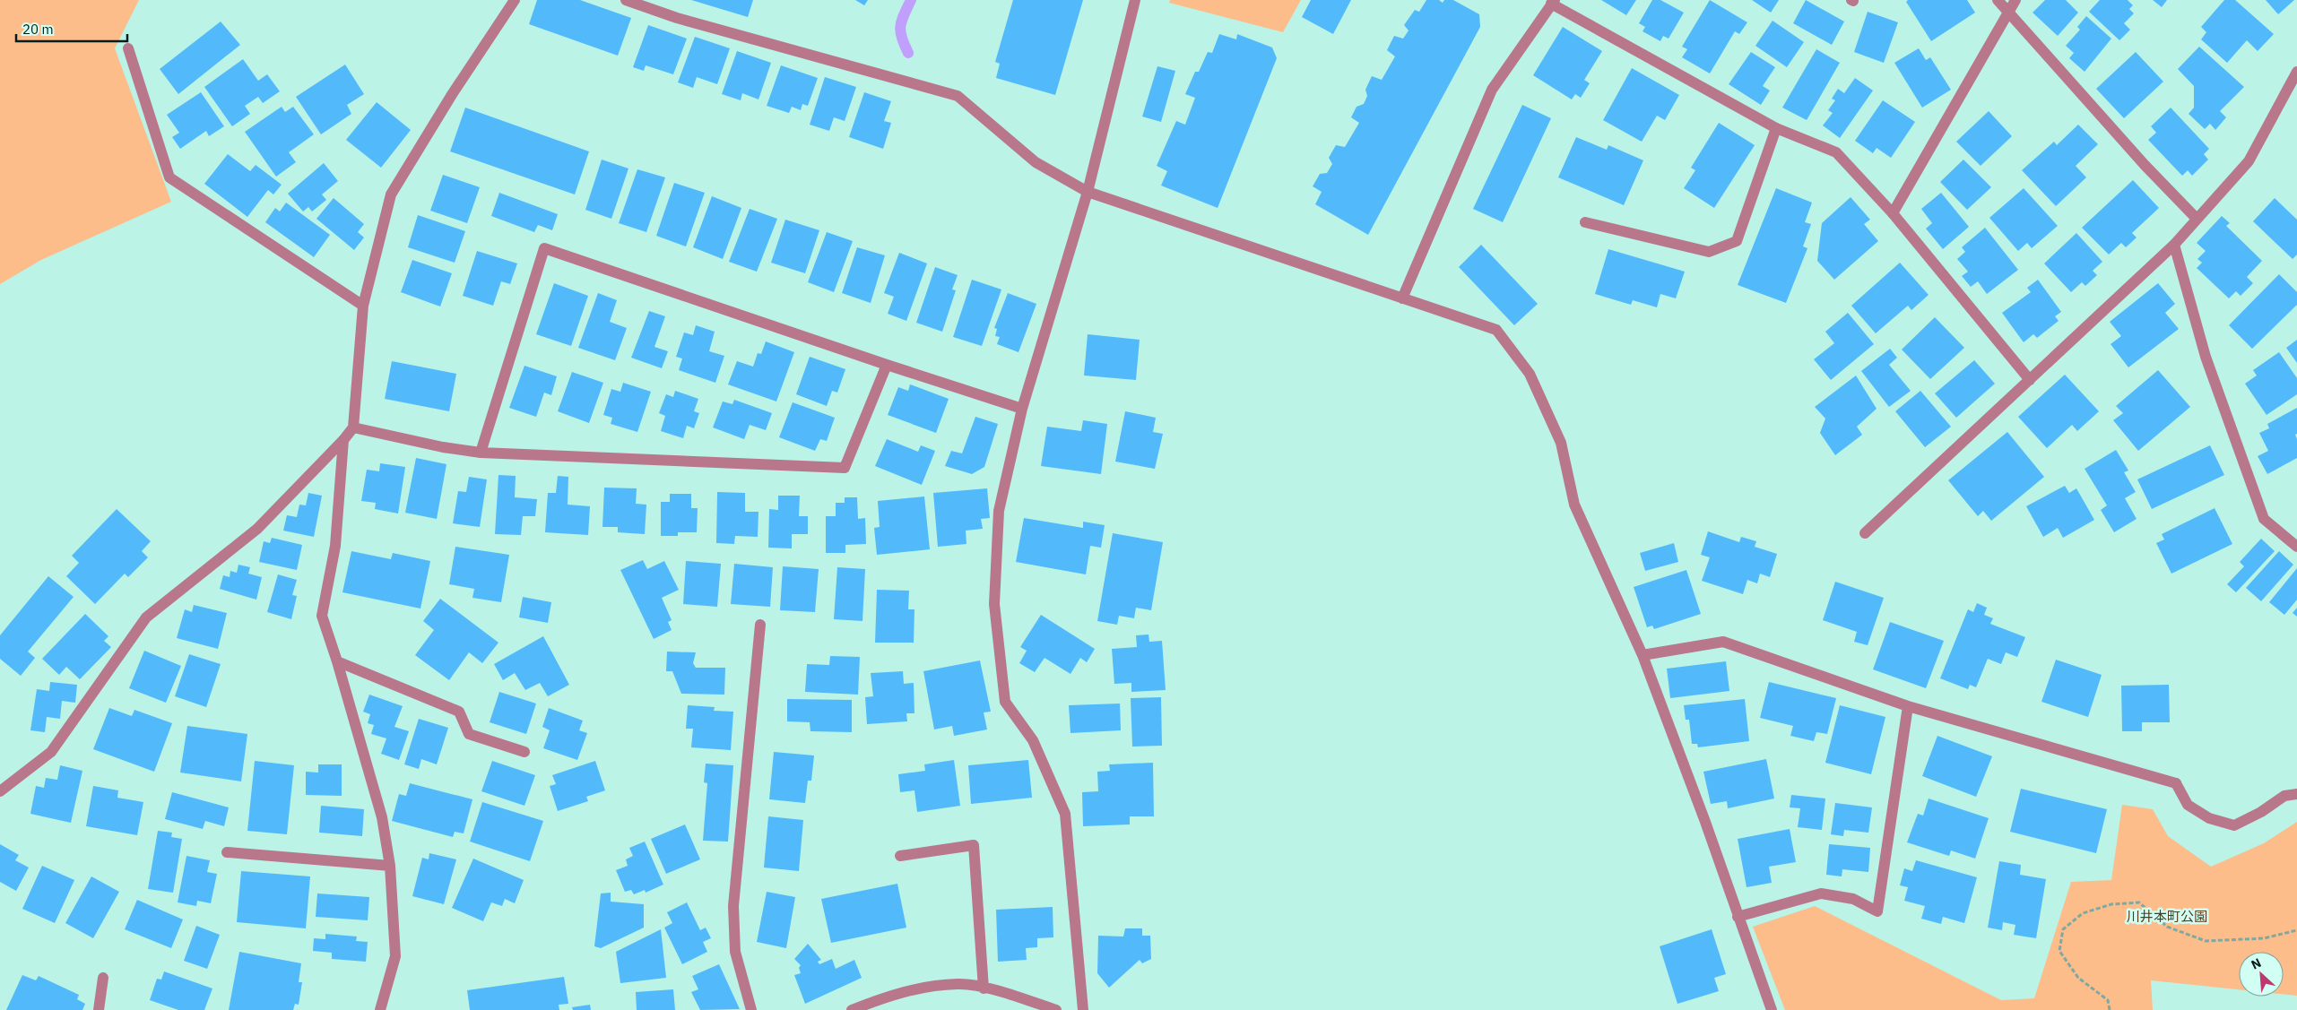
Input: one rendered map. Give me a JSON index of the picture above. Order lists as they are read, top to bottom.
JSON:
{
  "parks": ["川井本町公園"],
  "scale_bar": "20 m",
  "north": "top left"
}
